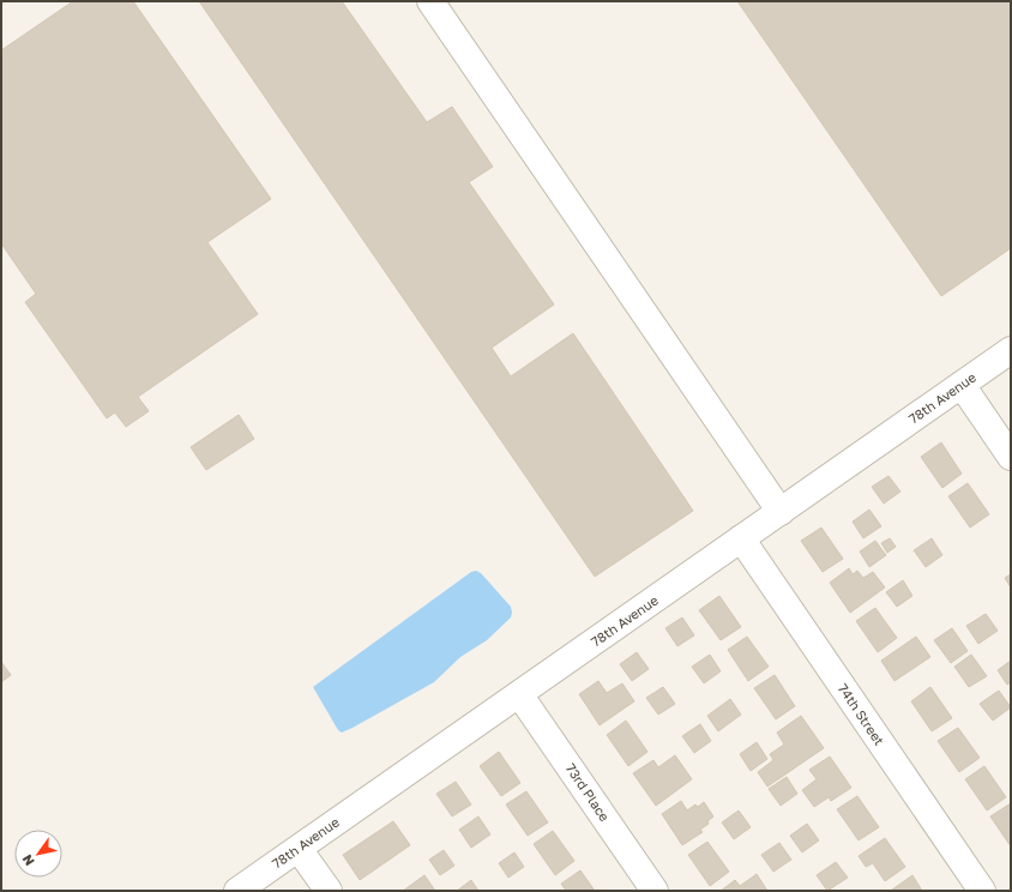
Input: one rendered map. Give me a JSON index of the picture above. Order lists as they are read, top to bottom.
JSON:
{
  "streets": {
    "street": ["78th Avenue", "74th Street", "73rd Place"]
  },
  "crossings": [
    ["78th Avenue", "74th Street"],
    ["78th Avenue", "73rd Place"]
  ],
  "north": "bottom left"
}
